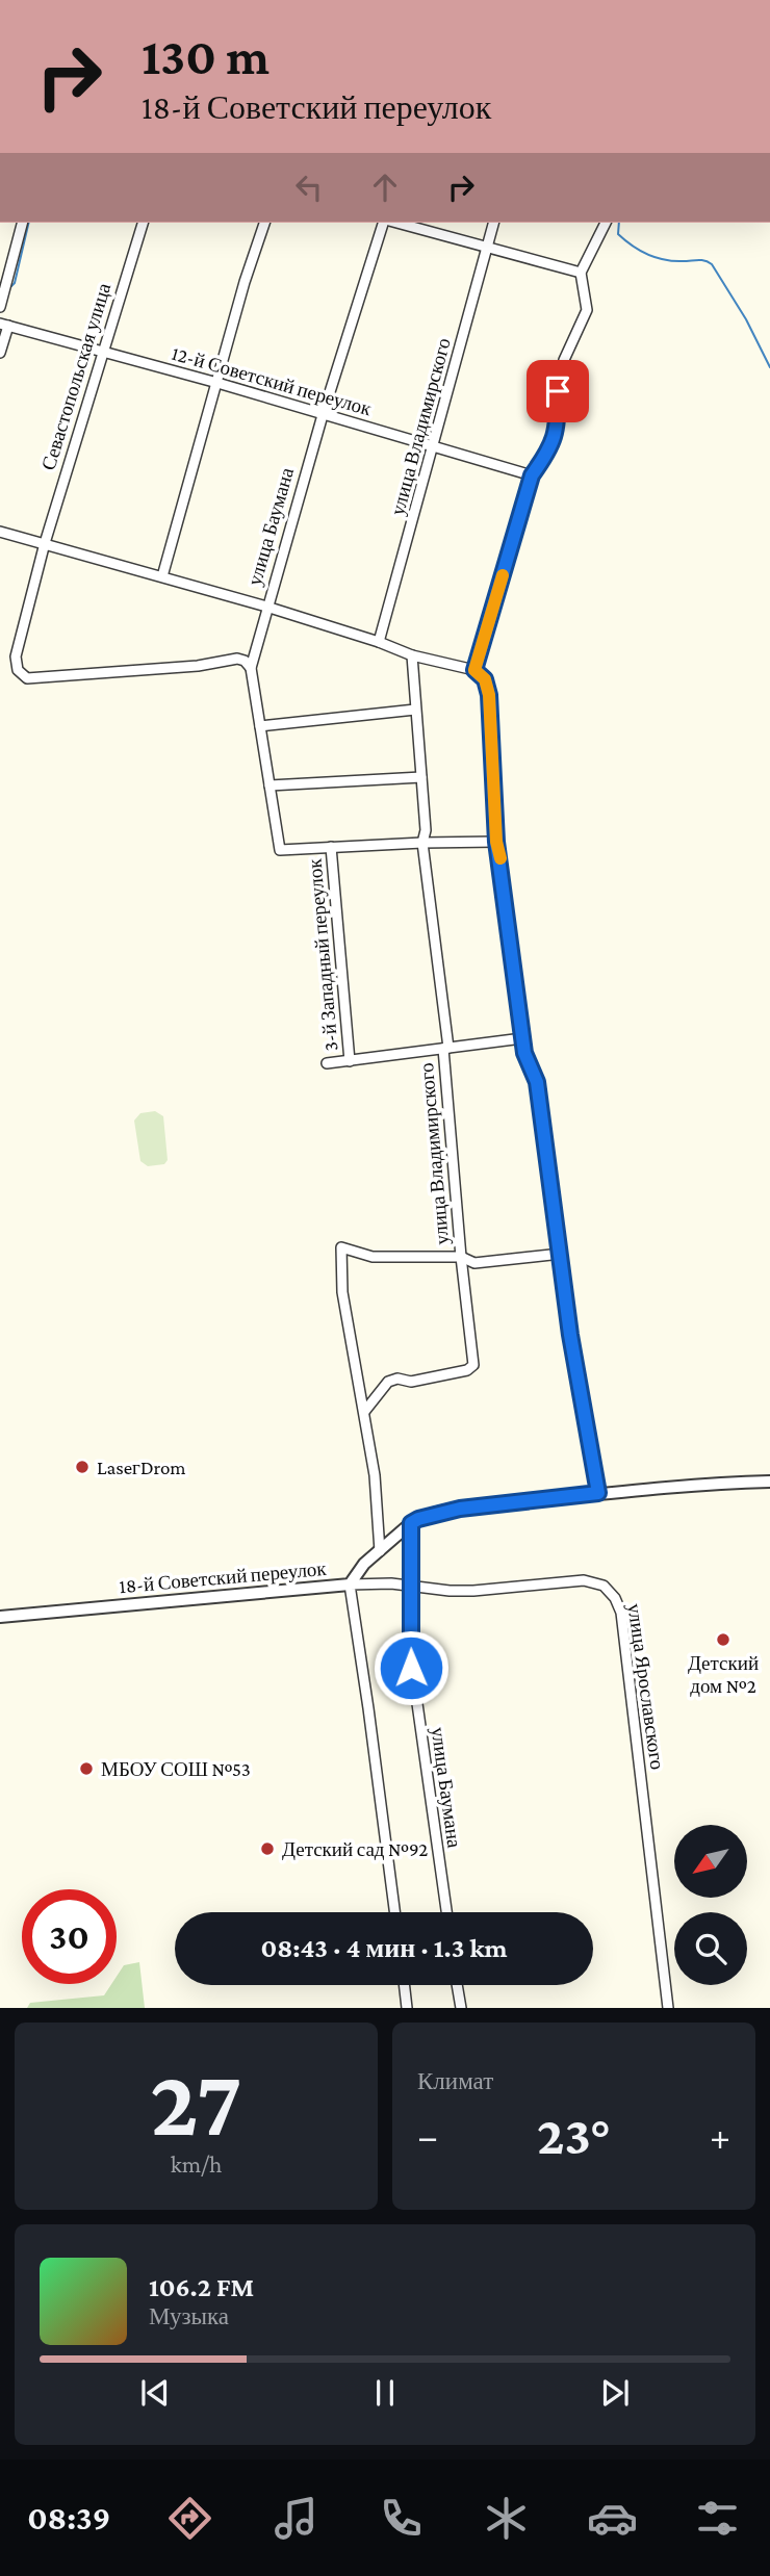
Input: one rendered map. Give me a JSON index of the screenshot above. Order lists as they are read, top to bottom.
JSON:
{
  "streets": {
    "street": [
      "Севастопольская улица",
      "12-й Советский переулок",
      "улица Владимирского",
      "улица Баумана",
      "3-й Западный переулок",
      "18-й Советский переулок",
      "улица Ярославского"
    ]
  },
  "crossings": [
    ["Севастопольская улица", "12-й Советский переулок"],
    ["Севастопольская улица", "улица Баумана"],
    ["12-й Советский переулок", "улица Владимирского"],
    ["12-й Советский переулок", "улица Баумана"],
    ["улица Владимирского", "3-й Западный переулок"],
    ["улица Баумана", "3-й Западный переулок"],
    ["улица Баумана", "18-й Советский переулок"],
    ["улица Баумана", "улица Ярославского"],
    ["18-й Советский переулок", "улица Ярославского"]
  ],
  "places": [
    "LaseгDrom",
    "Детский дом №2",
    "МБОУ СОШ №53",
    "Детский сад №92"
  ],
  "north": "bottom left",
  "page": {
    "turn": ["130 m", "18-й Советский переулок"],
    "limit": "30",
    "trip": "08:43 · 4 мин · 1.3 km",
    "tile": [
      ["27", "km/h"],
      "Климат"
    ],
    "heat": ["−", "23°", "+"],
    "song": ["106.2 FM", "Музыка"],
    "tabs": "08:39"
  }
}
